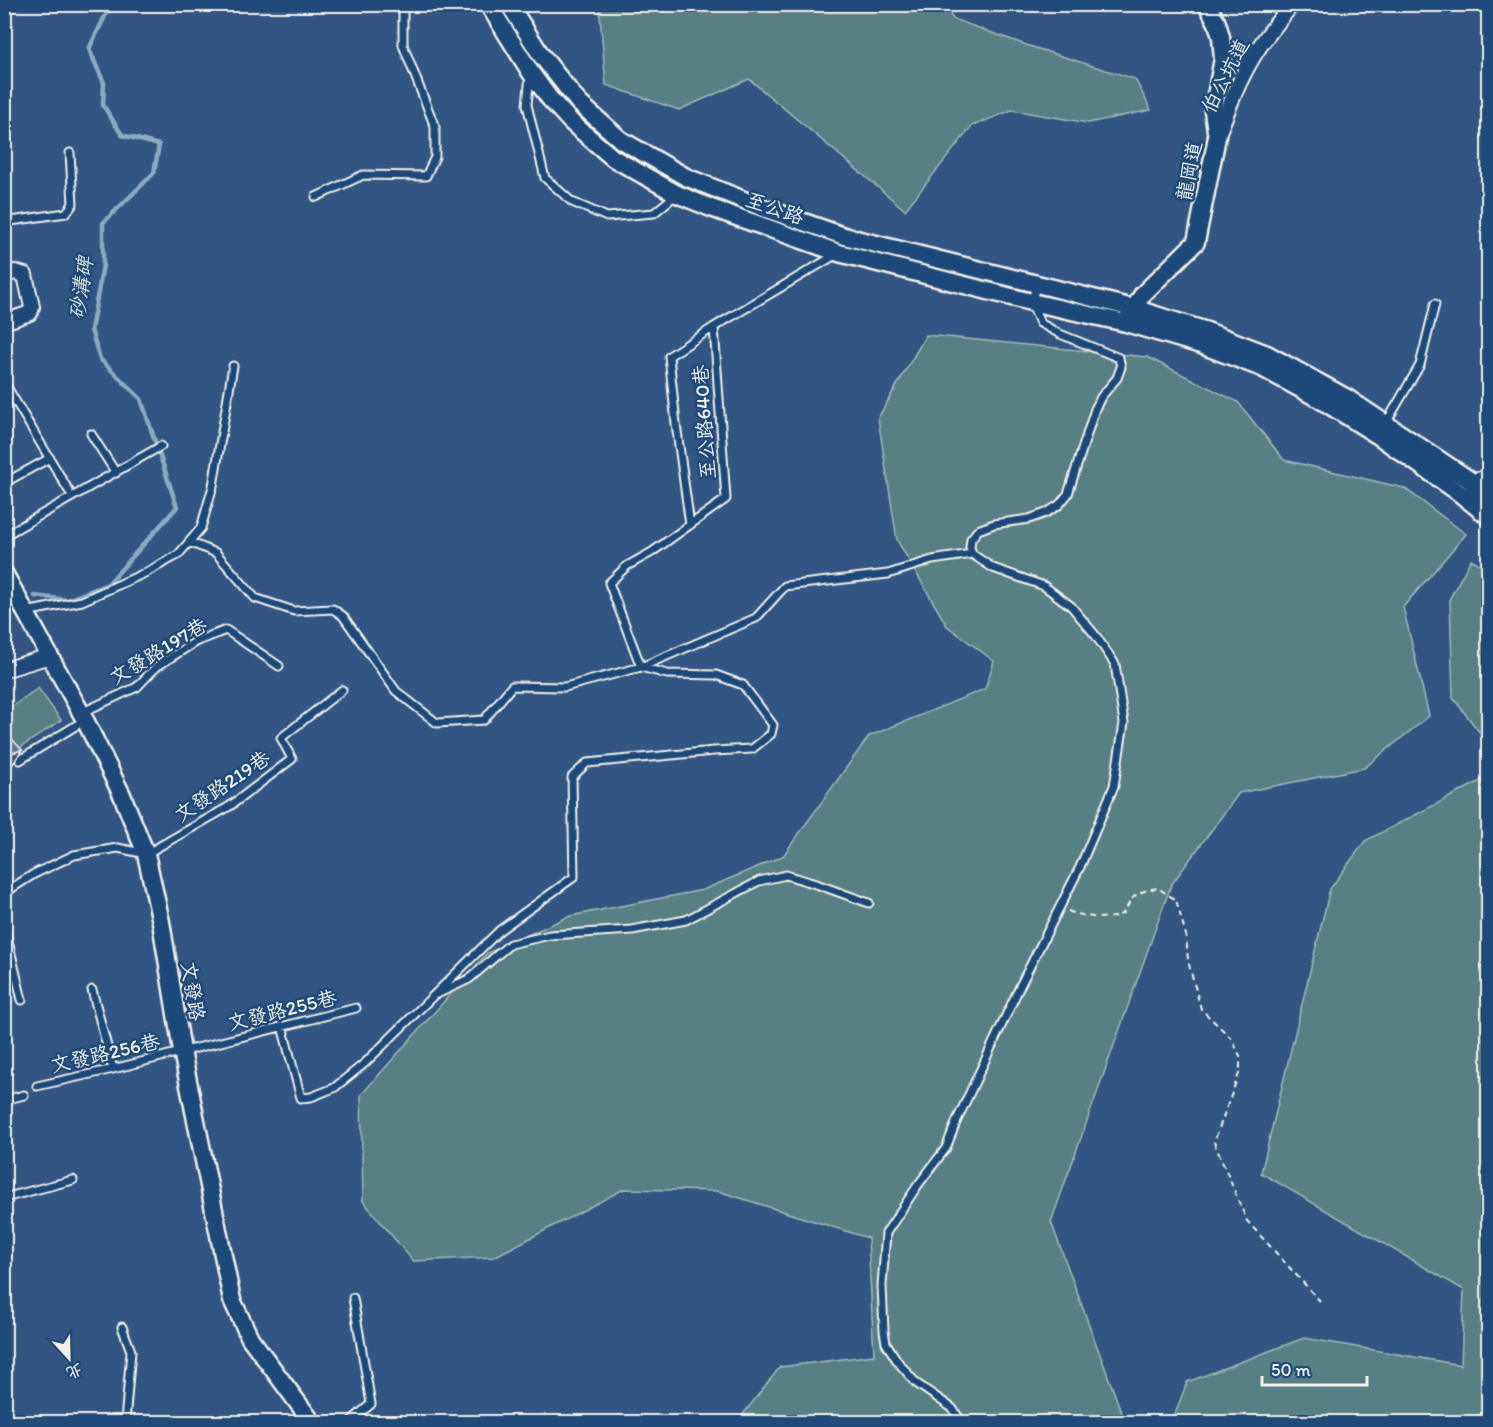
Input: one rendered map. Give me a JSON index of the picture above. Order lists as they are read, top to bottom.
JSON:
{
  "streets": {
    "street": [
      "伯公坑道",
      "龍岡道",
      "至公路",
      "文發路"
    ],
    "lane": [
      "至公路640巷",
      "文發路197巷",
      "文發路219巷",
      "文發路255巷",
      "文發路256巷"
    ]
  },
  "crossings": [
    ["伯公坑道", "龍岡道"],
    ["龍岡道", "至公路"],
    ["文發路197巷", "文發路"],
    ["文發路219巷", "文發路"],
    ["文發路", "文發路255巷"],
    ["文發路", "文發路256巷"],
    ["文發路255巷", "文發路256巷"]
  ],
  "water": ["砂溝碑"],
  "scale_bar": "50 m",
  "north": "bottom"
}
